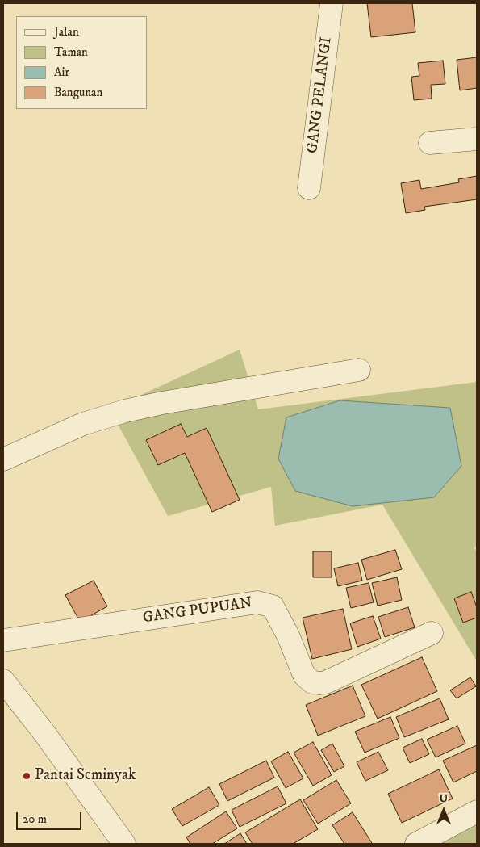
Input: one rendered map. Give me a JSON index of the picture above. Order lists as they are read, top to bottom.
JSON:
{
  "streets": {
    "street": ["GANG PELANGI", "GANG PUPUAN"]
  },
  "places": ["Pantai Seminyak"],
  "legend": [
    "Jalan",
    "Taman",
    "Air",
    "Bangunan"
  ],
  "scale_bar": "20 m",
  "north": "top"
}
